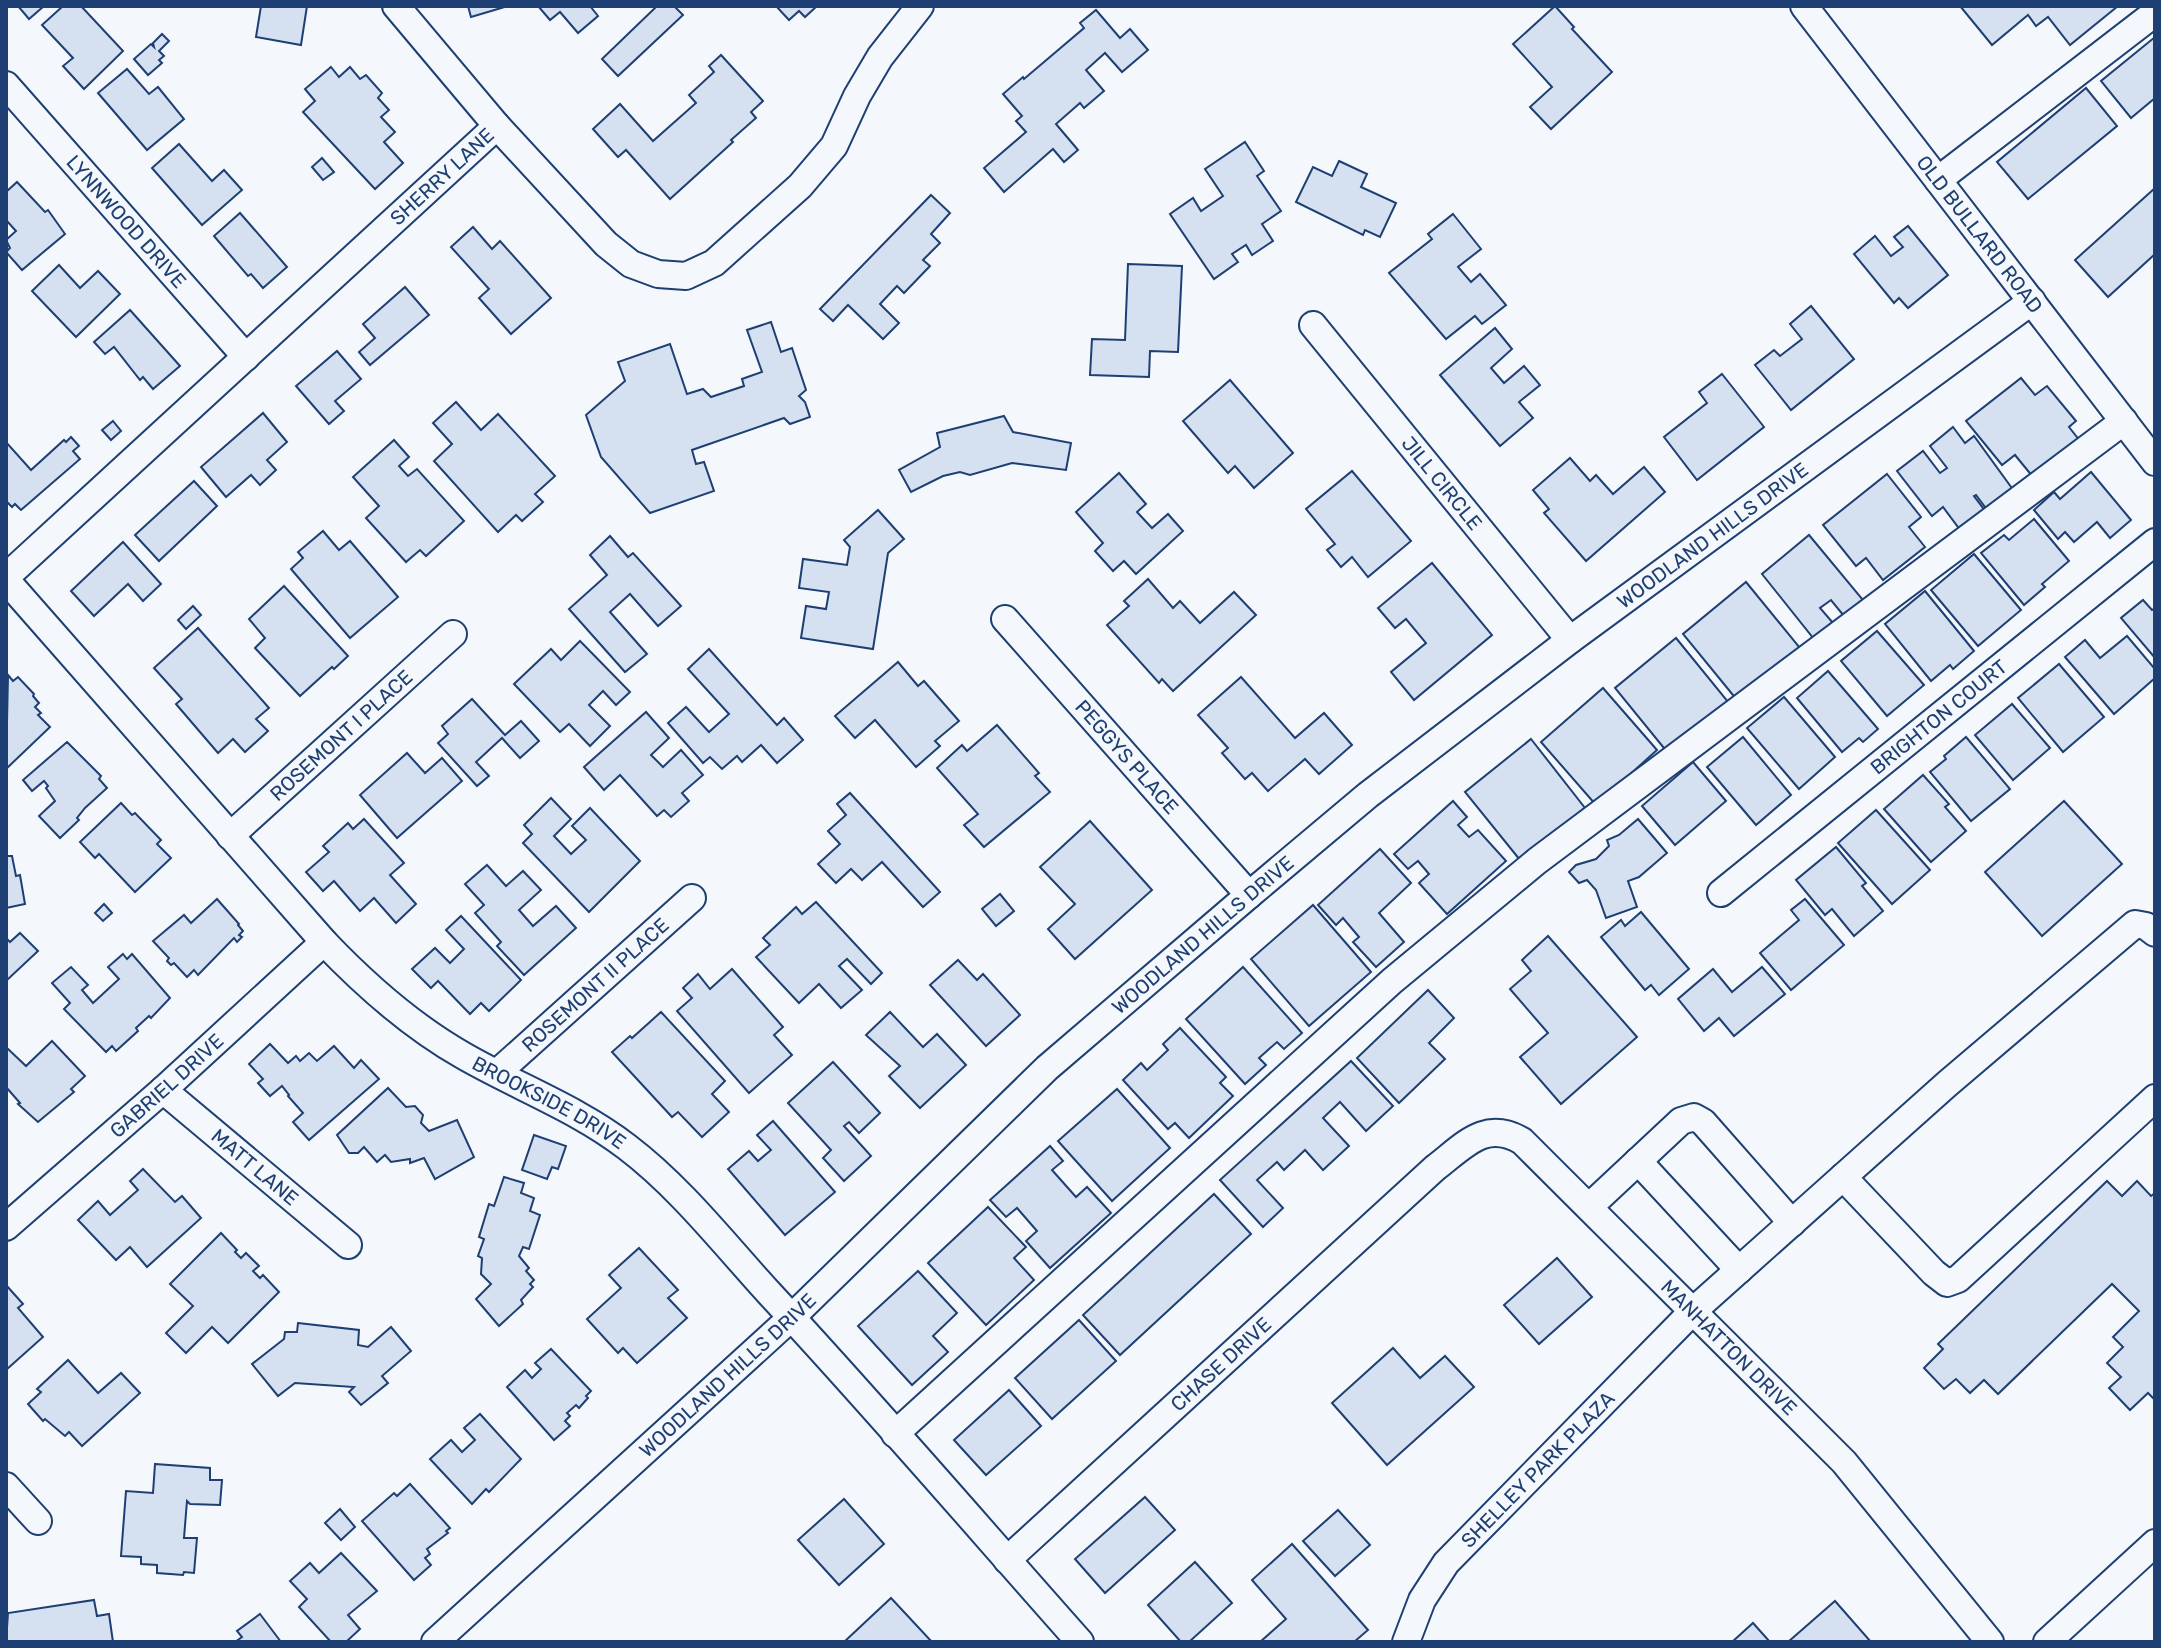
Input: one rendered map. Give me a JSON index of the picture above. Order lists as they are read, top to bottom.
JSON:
{
  "streets": {
    "street": [
      "SHERRY LANE",
      "LYNNWOOD DRIVE",
      "OLD BULLARD ROAD",
      "JILL CIRCLE",
      "WOODLAND HILLS DRIVE",
      "BRIGHTON COURT",
      "ROSEMONT I PLACE",
      "PEGGYS PLACE",
      "ROSEMONT II PLACE",
      "GABRIEL DRIVE",
      "BROOKSIDE DRIVE",
      "MATT LANE",
      "MANHATTON DRIVE",
      "CHASE DRIVE",
      "SHELLEY PARK PLAZA"
    ]
  },
  "crossings": [
    ["SHERRY LANE", "LYNNWOOD DRIVE"],
    ["SHERRY LANE", "BROOKSIDE DRIVE"],
    ["OLD BULLARD ROAD", "WOODLAND HILLS DRIVE"],
    ["JILL CIRCLE", "WOODLAND HILLS DRIVE"],
    ["WOODLAND HILLS DRIVE", "PEGGYS PLACE"],
    ["WOODLAND HILLS DRIVE", "BROOKSIDE DRIVE"],
    ["ROSEMONT I PLACE", "BROOKSIDE DRIVE"],
    ["ROSEMONT II PLACE", "BROOKSIDE DRIVE"],
    ["GABRIEL DRIVE", "BROOKSIDE DRIVE"],
    ["GABRIEL DRIVE", "MATT LANE"],
    ["BROOKSIDE DRIVE", "CHASE DRIVE"],
    ["MANHATTON DRIVE", "CHASE DRIVE"],
    ["MANHATTON DRIVE", "SHELLEY PARK PLAZA"]
  ]
}
